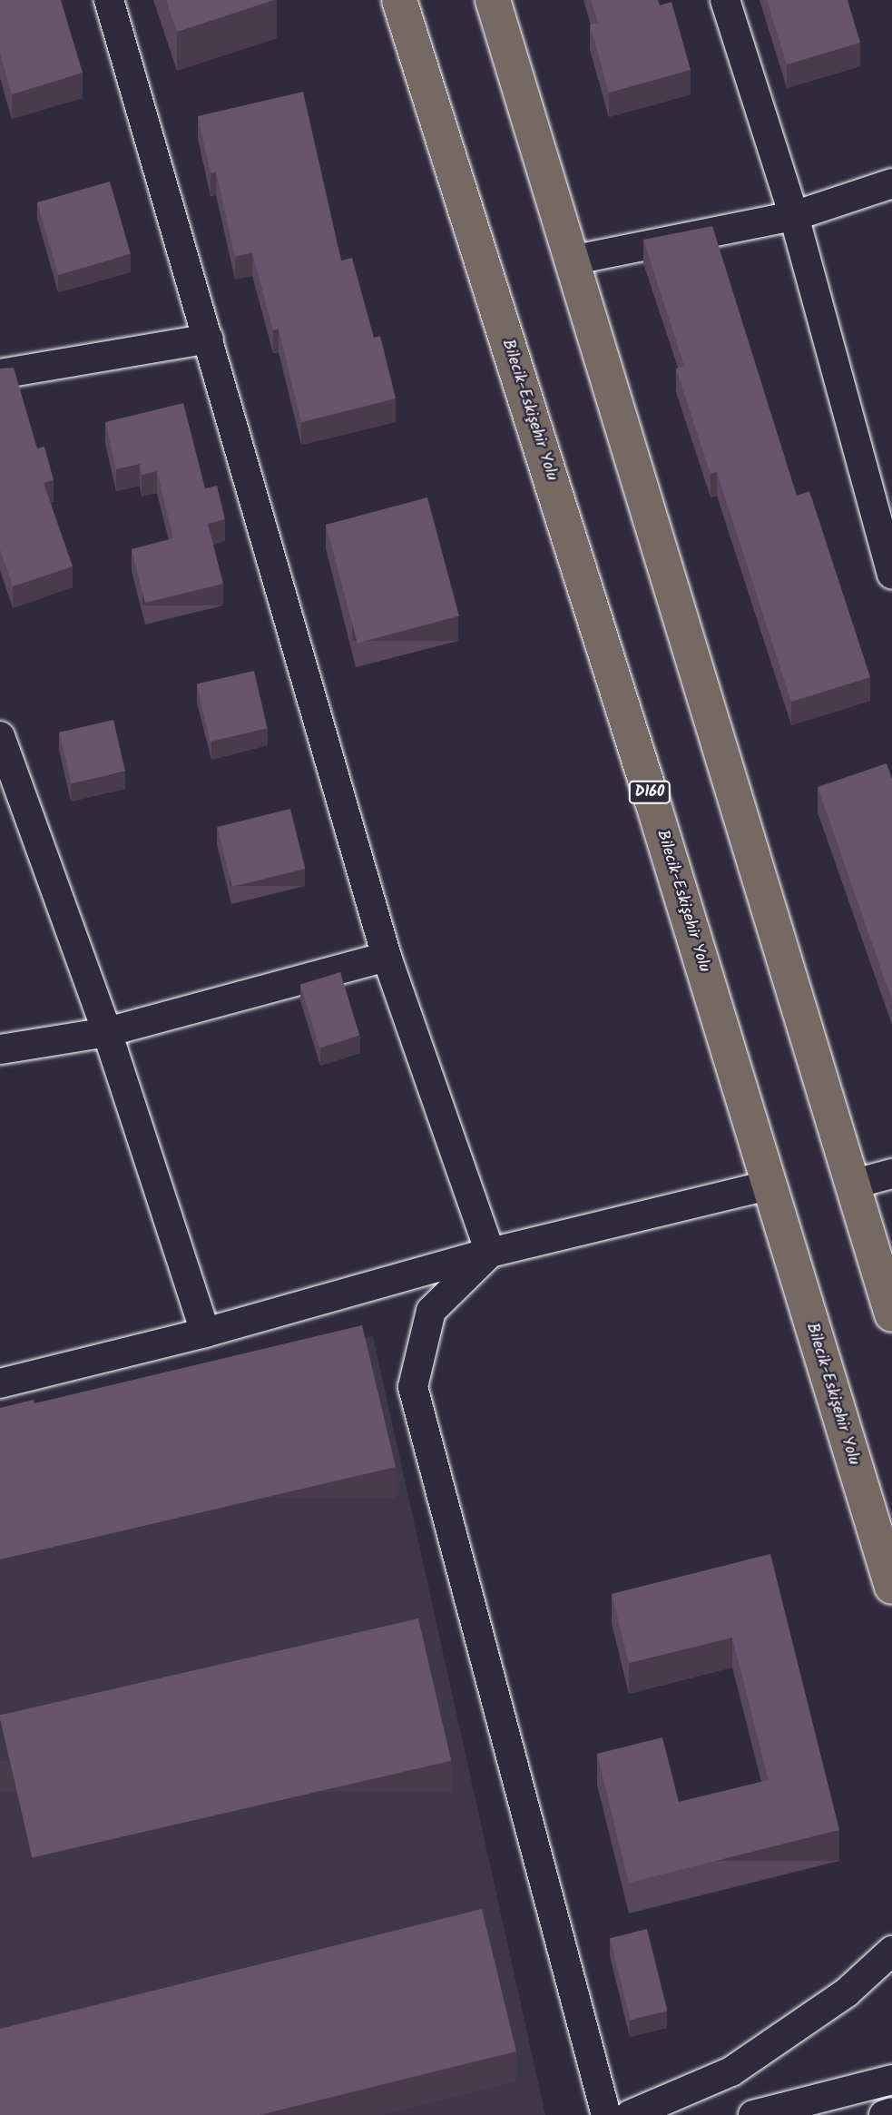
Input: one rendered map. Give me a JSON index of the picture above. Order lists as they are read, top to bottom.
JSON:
{
  "streets": {
    "main road": ["Bilecik-Eskişehir Yolu", "D160"]
  }
}
